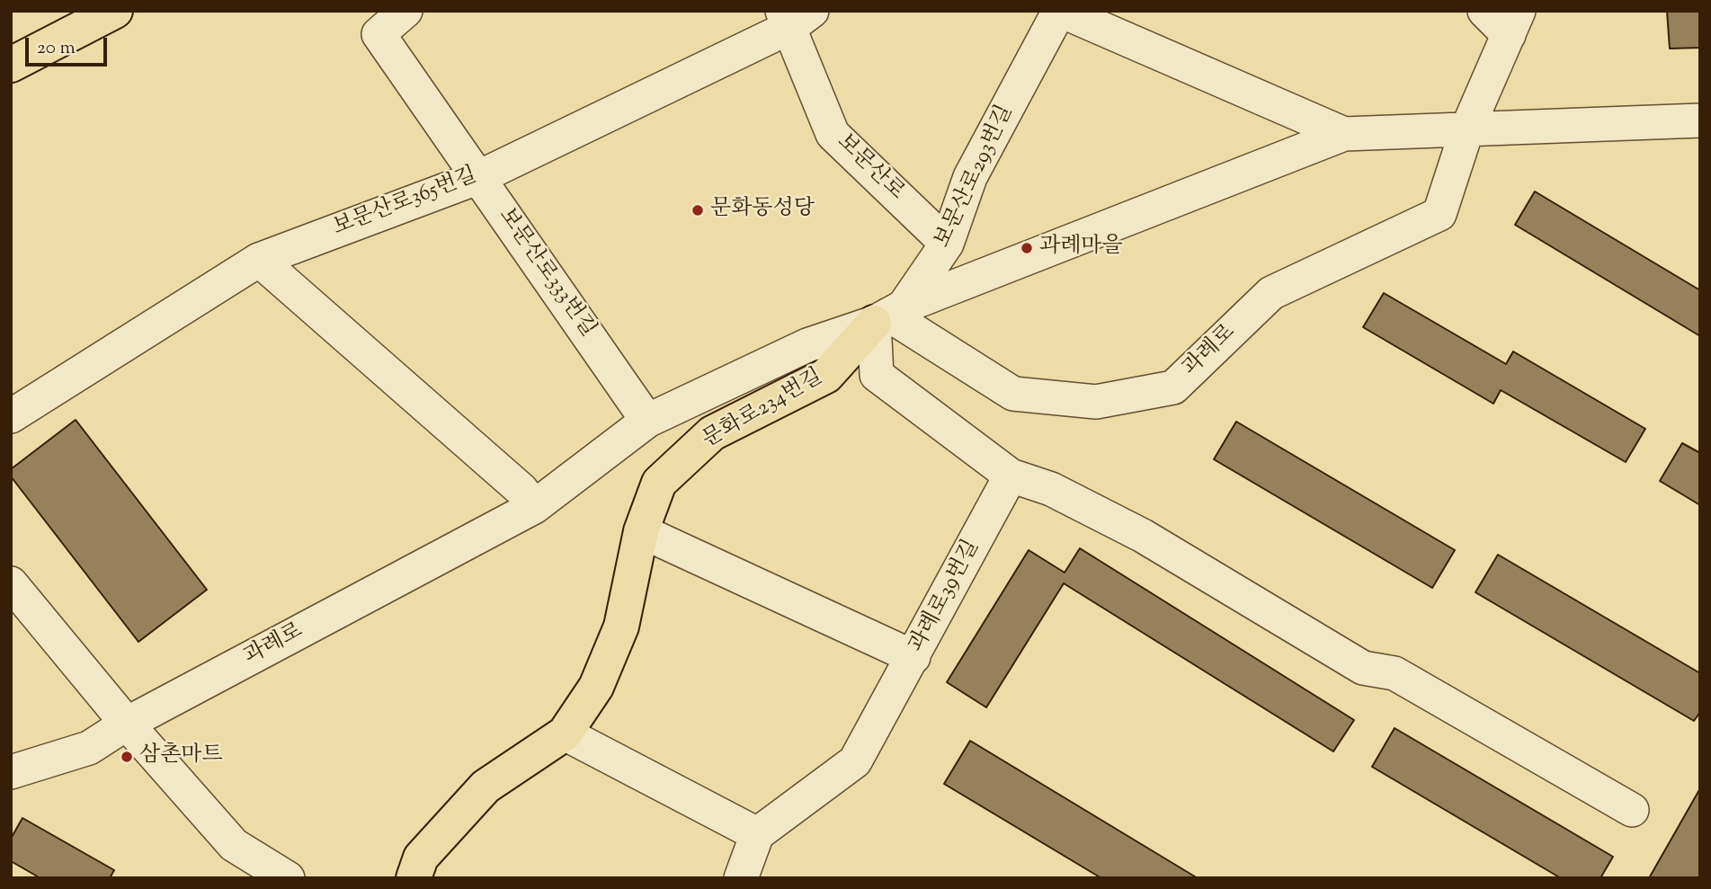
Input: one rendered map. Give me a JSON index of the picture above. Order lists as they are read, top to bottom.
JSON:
{
  "streets": {
    "main road": ["문화로234번길"],
    "street": [
      "보문산로",
      "보문산로293번길",
      "보문산로365번길",
      "보문산로333번길",
      "과례로",
      "과례로39번길"
    ]
  },
  "crossings": [
    ["보문산로", "보문산로293번길"],
    ["보문산로", "보문산로365번길"],
    ["보문산로293번길", "과례로"],
    ["보문산로293번길", "문화로234번길"],
    ["보문산로365번길", "보문산로333번길"],
    ["보문산로333번길", "과례로"],
    ["과례로", "문화로234번길"]
  ],
  "places": ["문화동성당", "과례마을", "삼촌마트"],
  "scale_bar": "20 m"
}
